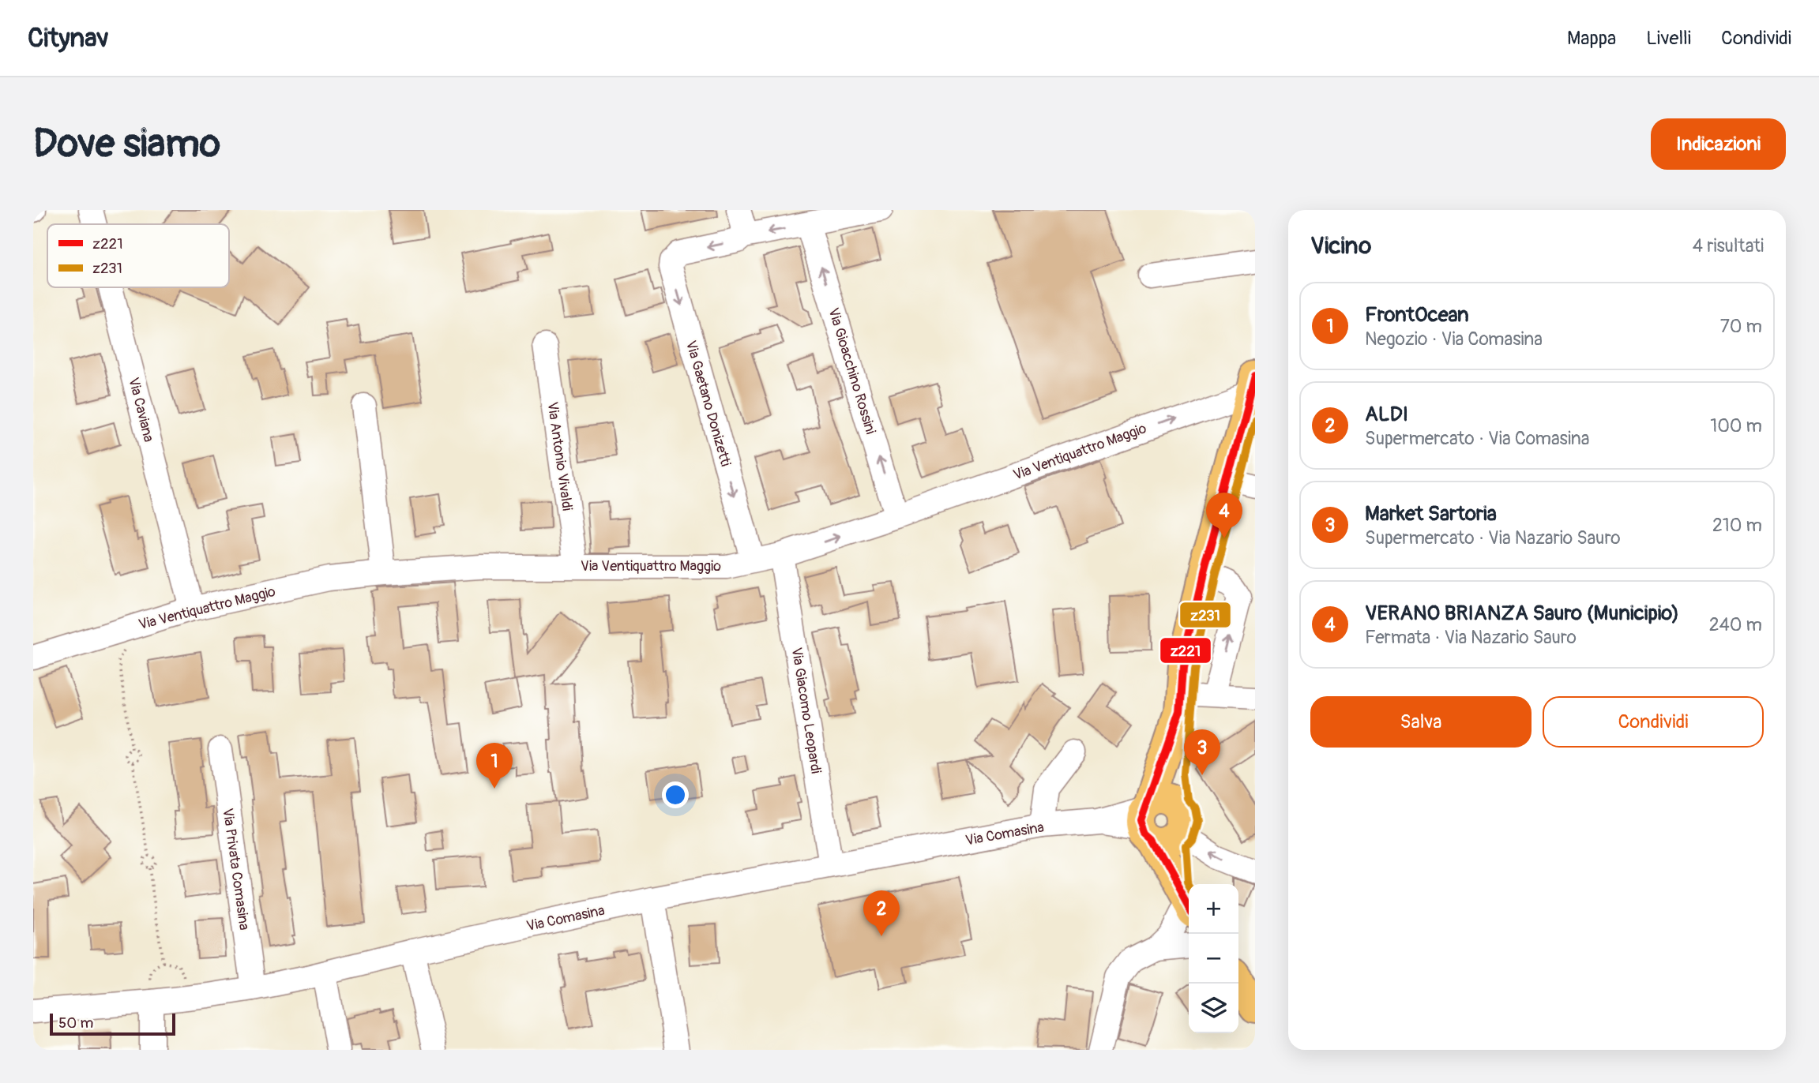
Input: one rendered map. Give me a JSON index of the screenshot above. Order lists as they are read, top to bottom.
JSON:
{
  "streets": {
    "street": [
      "Via Gioacchino Rossini",
      "Via Gaetano Donizetti",
      "Via Caviana",
      "Via Ventiquattro Maggio",
      "Via Antonio Vivaldi",
      "Via Giacomo Leopardi",
      "Via Comasina",
      "Via Privata Comasina"
    ]
  },
  "crossings": [
    ["Via Gioacchino Rossini", "Via Ventiquattro Maggio"],
    ["Via Gaetano Donizetti", "Via Ventiquattro Maggio"],
    ["Via Caviana", "Via Ventiquattro Maggio"],
    ["Via Ventiquattro Maggio", "Via Antonio Vivaldi"],
    ["Via Ventiquattro Maggio", "Via Giacomo Leopardi"],
    ["Via Giacomo Leopardi", "Via Comasina"],
    ["Via Comasina", "Via Privata Comasina"]
  ],
  "one_way": ["Via Gioacchino Rossini", "Via Gaetano Donizetti", "Via Ventiquattro Maggio"],
  "lines": ["transit line z221", "transit line z231"],
  "legend": ["z221", "z231"],
  "scale_bar": "50 m",
  "page": {
    "header": "Citynav",
    "nav": ["Mappa", "Livelli", "Condividi"],
    "buttons": [
      "Indicazioni",
      ["Salva", "Condividi"]
    ],
    "title": "Dove siamo",
    "heading": ["Vicino", "4 risultati"],
    "list": [
      {
        "mark": "1",
        "name": "FrontOcean",
        "note": "Negozio · Via Comasina",
        "value": "70 m"
      },
      {
        "mark": "2",
        "name": "ALDI",
        "note": "Supermercato · Via Comasina",
        "value": "100 m"
      },
      {
        "mark": "3",
        "name": "Market Sartoria",
        "note": "Supermercato · Via Nazario Sauro",
        "value": "210 m"
      },
      {
        "mark": "4",
        "name": "VERANO BRIANZA Sauro (Municipio)",
        "note": "Fermata · Via Nazario Sauro",
        "value": "240 m"
      }
    ],
    "pins": [
      "4",
      "3",
      "1",
      "2"
    ],
    "map_buttons": ["+", "−"],
    "scale": "50 m"
  }
}
